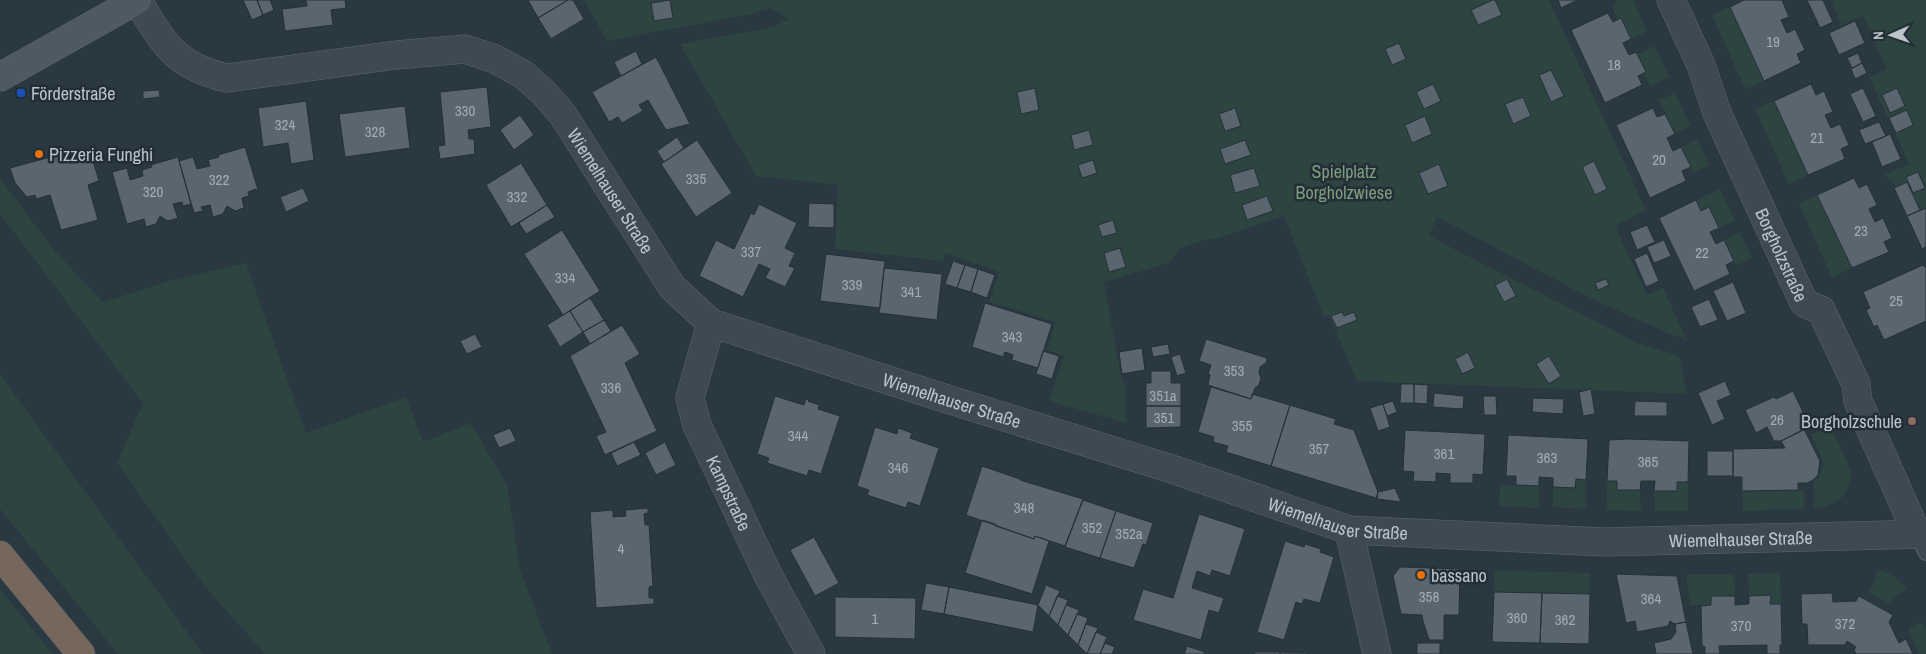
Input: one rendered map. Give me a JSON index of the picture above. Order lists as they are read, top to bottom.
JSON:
{
  "streets": {
    "street": ["Wiemelhauser Straße", "Borgholzstraße", "Kampstraße"]
  },
  "crossings": [
    ["Wiemelhauser Straße", "Borgholzstraße"],
    ["Wiemelhauser Straße", "Kampstraße"]
  ],
  "parks": ["Spielplatz Borgholzwiese"],
  "places": {
    "transit": ["Förderstraße"],
    "other": ["Pizzeria Funghi", "Borgholzschule", "bassano"]
  },
  "house_numbers": [
    "19",
    "18",
    "330",
    "324",
    "328",
    "21",
    "20",
    "335",
    "322",
    "320",
    "332",
    "23",
    "337",
    "22",
    "334",
    "339",
    "341",
    "25",
    "343",
    "353",
    "336",
    "351a",
    "351",
    "26",
    "355",
    "344",
    "357",
    "361",
    "363",
    "365",
    "346",
    "348",
    "352",
    "352a",
    "4",
    "358",
    "364",
    "360",
    "1",
    "362",
    "372",
    "370"
  ],
  "north": "left"
}
